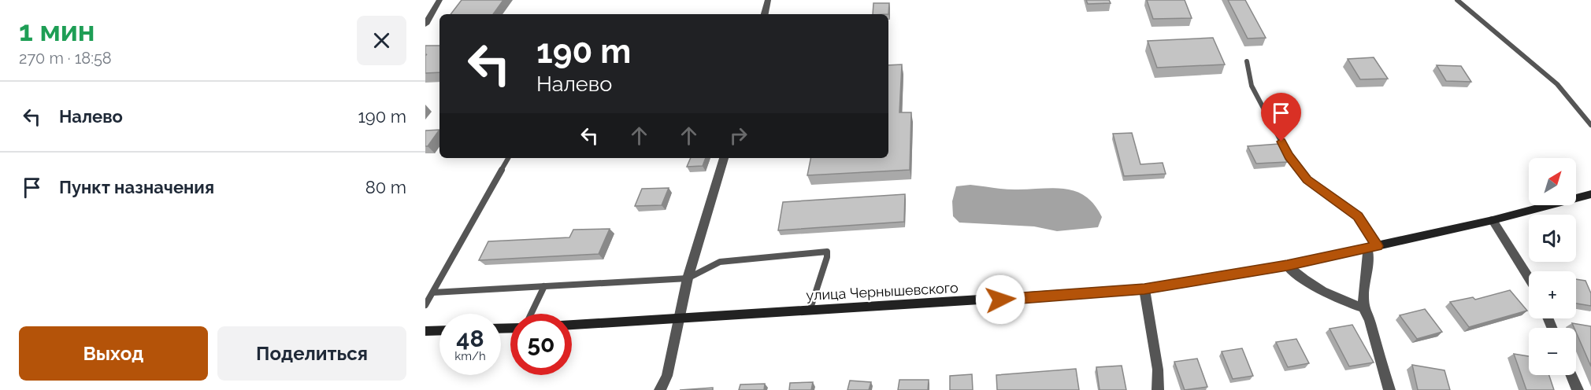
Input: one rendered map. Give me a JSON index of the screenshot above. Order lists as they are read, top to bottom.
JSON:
{
  "streets": {
    "main road": ["улица Чернышевского"]
  },
  "north": "top right",
  "page": {
    "heading": ["1 мин", "270 m · 18:58"],
    "turn": ["190 m", "Налево"],
    "list": [
      {
        "name": "Налево",
        "value": "190 m"
      },
      {
        "name": "Пункт назначения",
        "value": "80 m"
      }
    ],
    "map_buttons": ["+", "−"],
    "speed": "48 km/h",
    "limit": "50",
    "buttons": ["Выход", "Поделиться"]
  }
}
